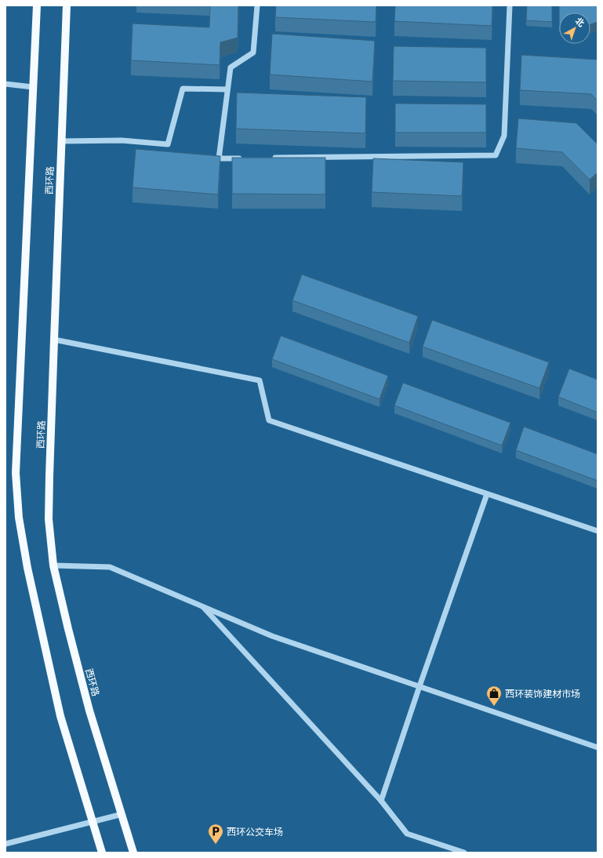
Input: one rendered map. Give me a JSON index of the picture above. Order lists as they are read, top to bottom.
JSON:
{
  "streets": {
    "main road": ["西环路"]
  },
  "places": {
    "shop": ["西环装饰建材市场"],
    "parking": ["西环公交车场"]
  },
  "north": "top right"
}
